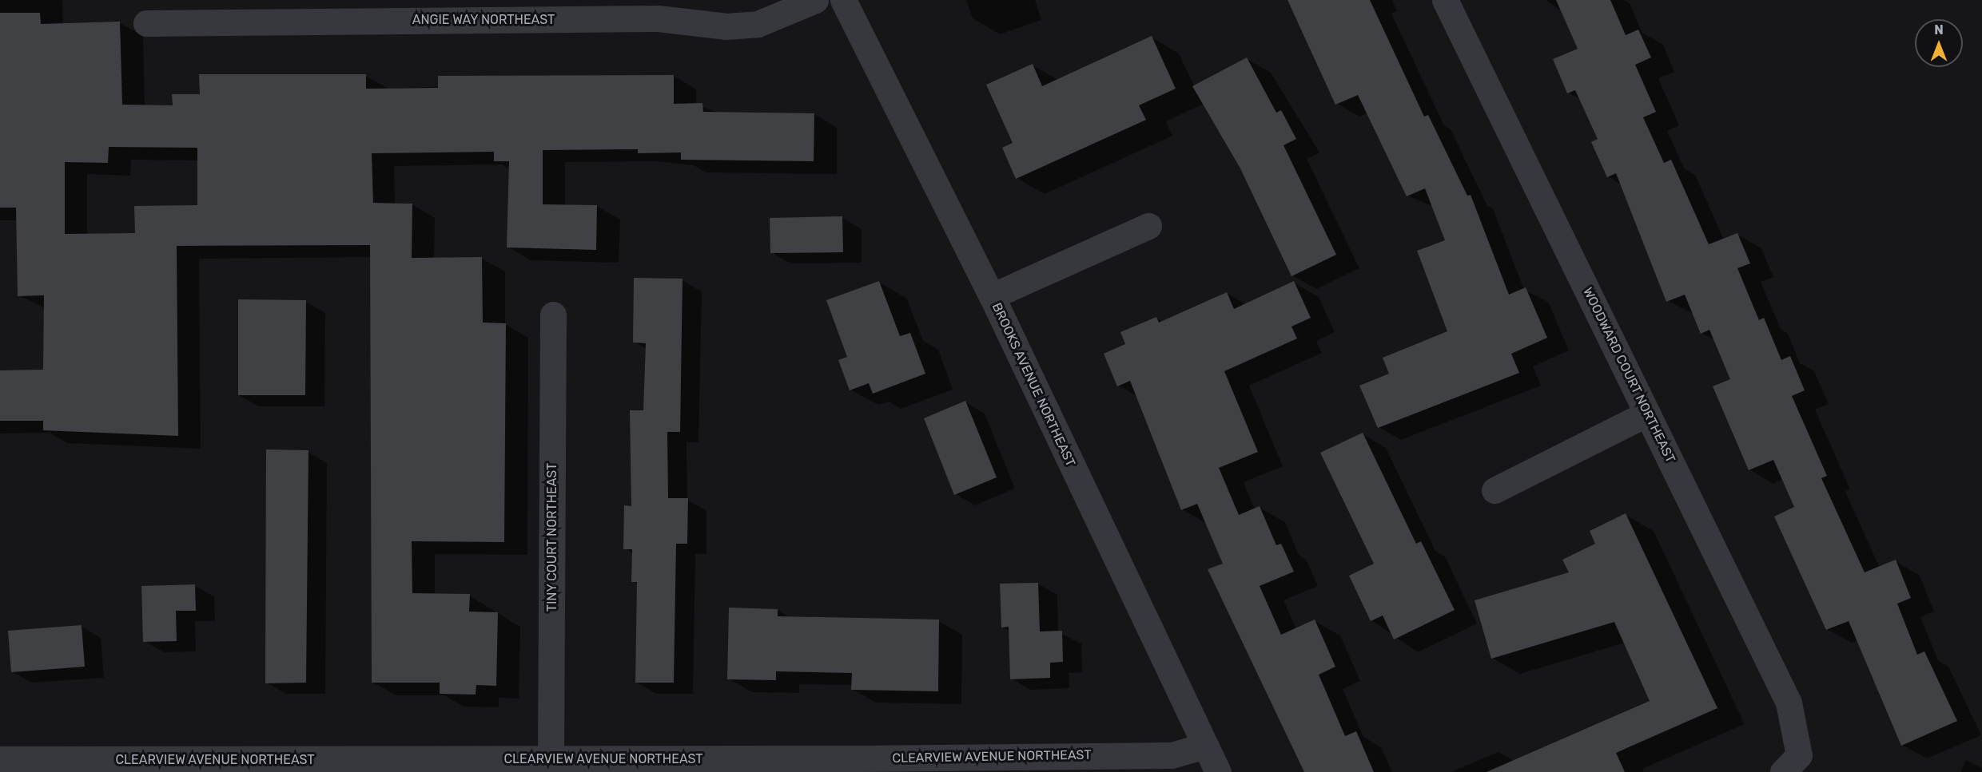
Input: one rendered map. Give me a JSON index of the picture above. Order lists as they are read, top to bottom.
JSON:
{
  "streets": {
    "street": [
      "ANGIE WAY NORTHEAST",
      "WOODWARD COURT NORTHEAST",
      "BROOKS AVENUE NORTHEAST",
      "TINY COURT NORTHEAST",
      "CLEARVIEW AVENUE NORTHEAST"
    ]
  },
  "crossings": [
    ["BROOKS AVENUE NORTHEAST", "CLEARVIEW AVENUE NORTHEAST"],
    ["TINY COURT NORTHEAST", "CLEARVIEW AVENUE NORTHEAST"]
  ],
  "north": "top"
}
